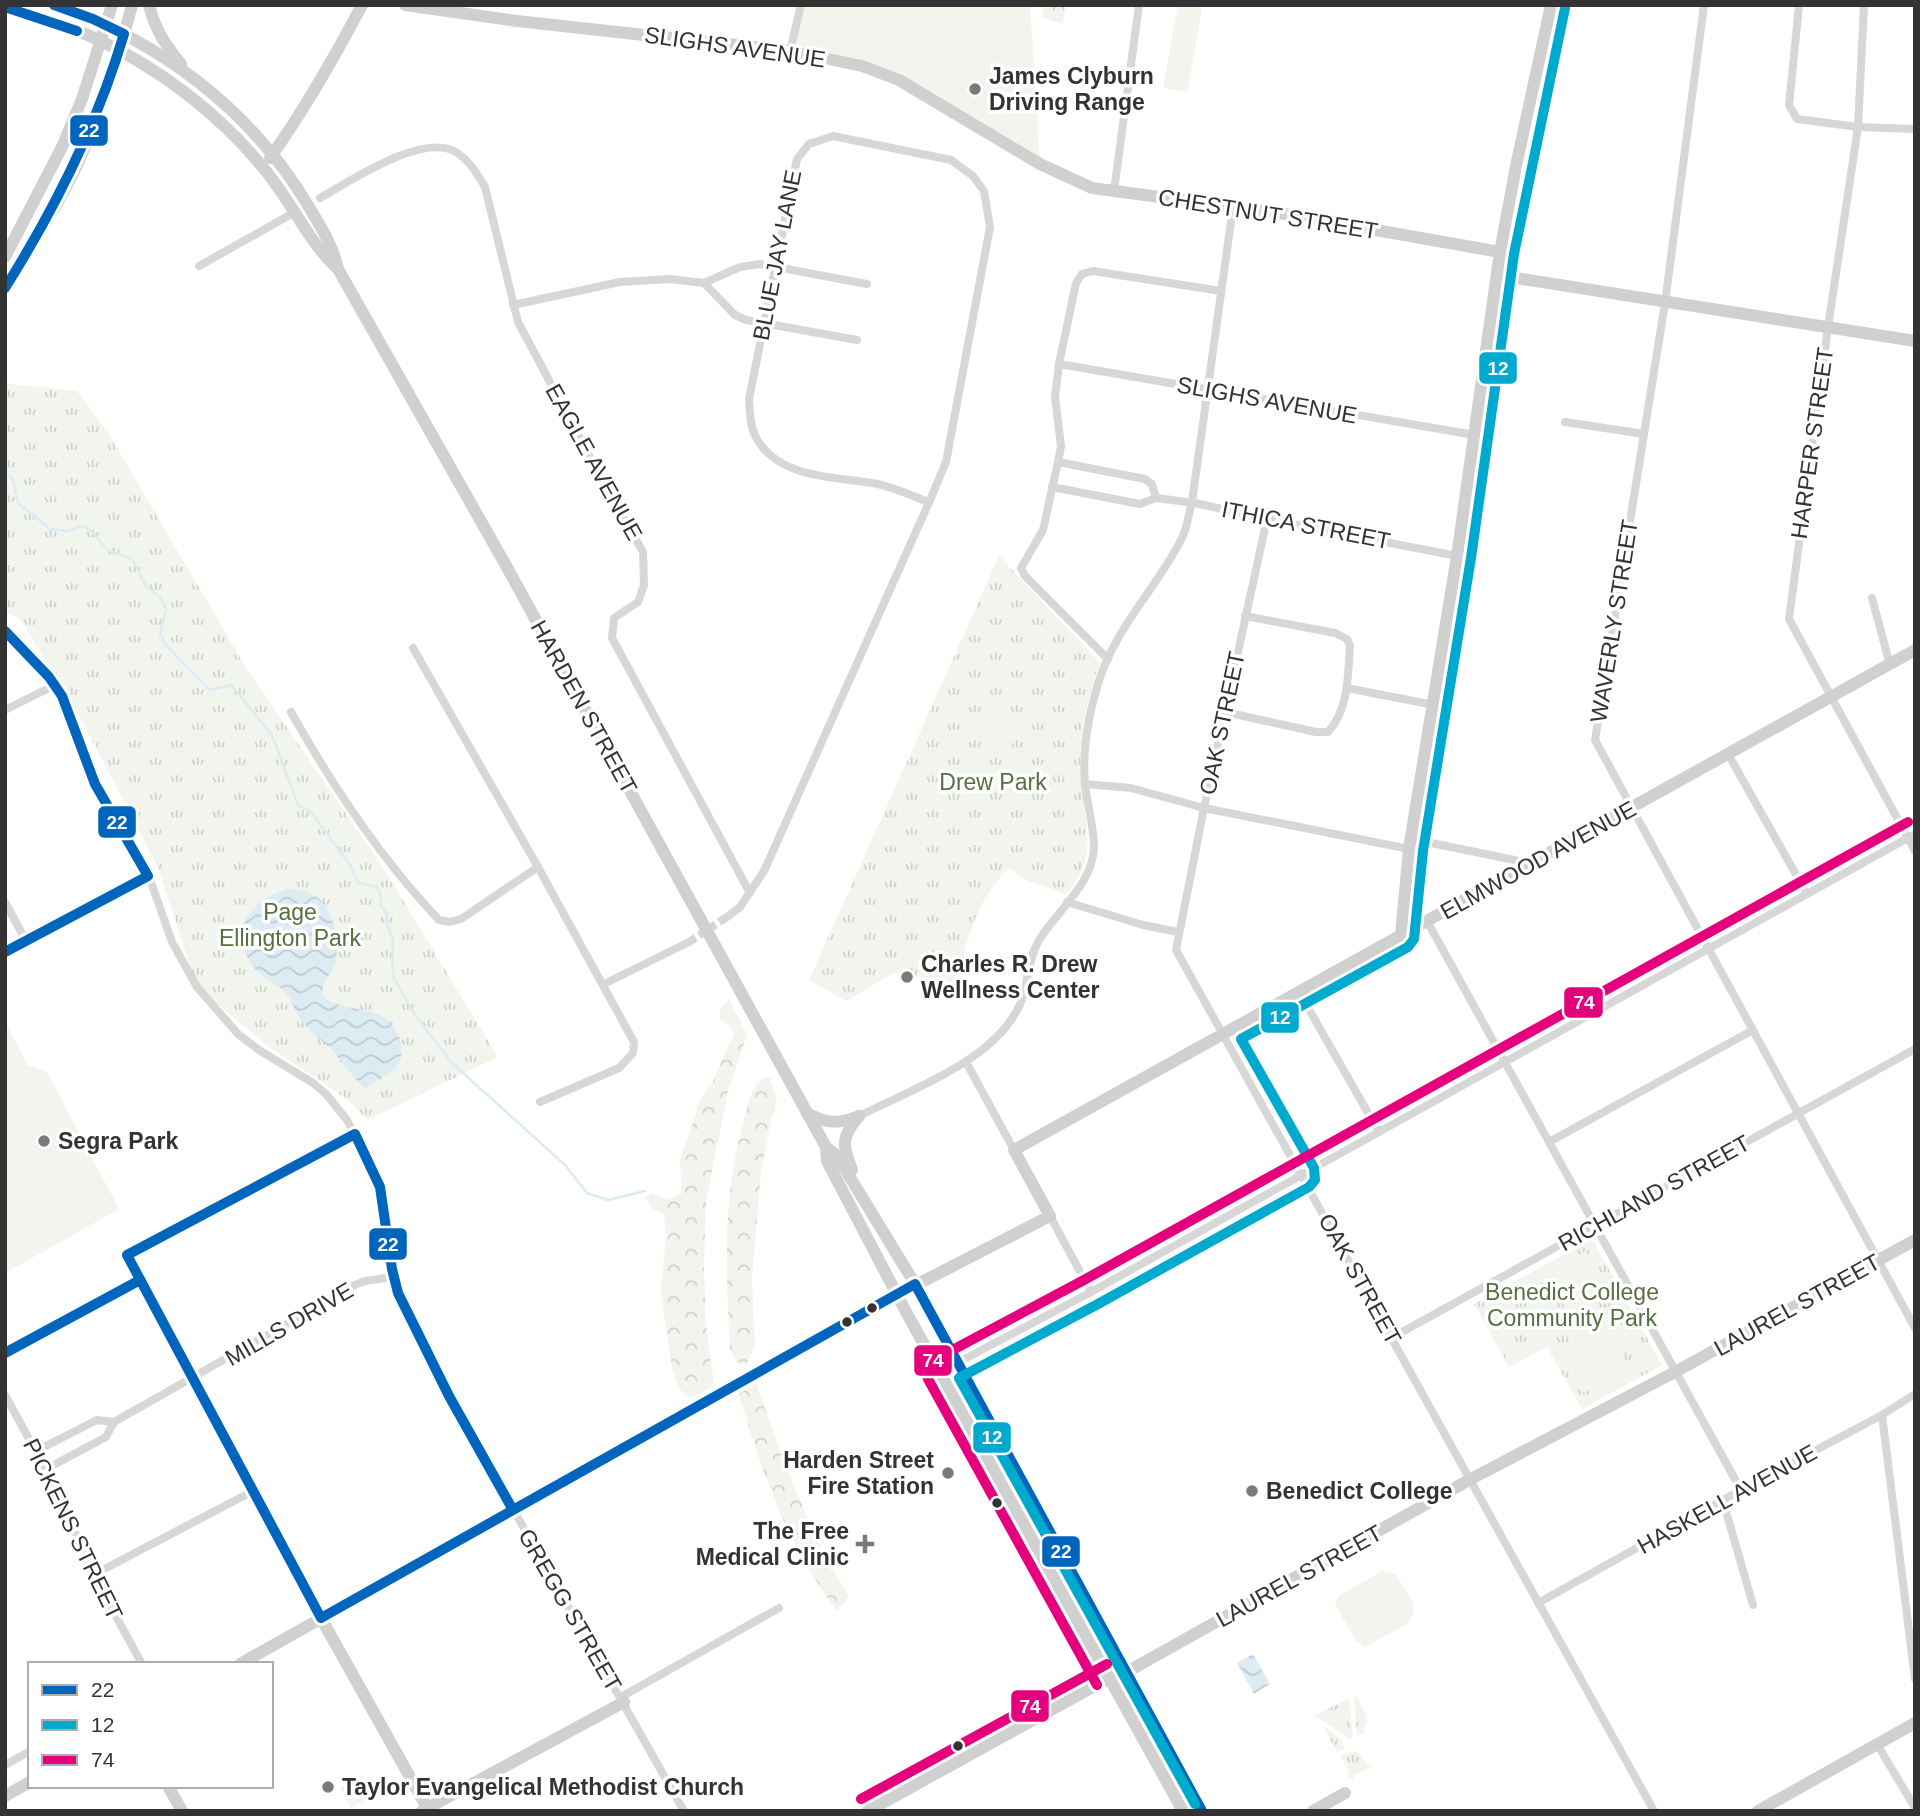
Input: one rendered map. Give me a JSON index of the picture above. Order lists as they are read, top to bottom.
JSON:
{
  "streets": {
    "street": [
      "SLIGHS AVENUE",
      "CHESTNUT STREET",
      "BLUE JAY LANE",
      "HARPER STREET",
      "EAGLE AVENUE",
      "ITHICA STREET",
      "WAVERLY STREET",
      "HARDEN STREET",
      "OAK STREET",
      "ELMWOOD AVENUE",
      "RICHLAND STREET",
      "LAUREL STREET",
      "MILLS DRIVE",
      "HASKELL AVENUE",
      "PICKENS STREET",
      "GREGG STREET"
    ]
  },
  "crossings": [
    ["SLIGHS AVENUE", "CHESTNUT STREET"],
    ["BLUE JAY LANE", "EAGLE AVENUE"],
    ["HARPER STREET", "ELMWOOD AVENUE"],
    ["ITHICA STREET", "OAK STREET"],
    ["WAVERLY STREET", "ELMWOOD AVENUE"],
    ["WAVERLY STREET", "RICHLAND STREET"],
    ["WAVERLY STREET", "LAUREL STREET"],
    ["HARDEN STREET", "LAUREL STREET"],
    ["OAK STREET", "ELMWOOD AVENUE"],
    ["OAK STREET", "RICHLAND STREET"],
    ["OAK STREET", "LAUREL STREET"],
    ["OAK STREET", "HASKELL AVENUE"],
    ["MILLS DRIVE", "PICKENS STREET"],
    ["MILLS DRIVE", "GREGG STREET"]
  ],
  "parks": ["Drew Park", "Page Ellington Park", "Benedict College Community Park"],
  "places": {
    "other": [
      "James Clyburn Driving Range",
      "Charles R. Drew Wellness Center",
      "Segra Park",
      "Harden Street Fire Station",
      "Benedict College",
      "Taylor Evangelical Methodist Church"
    ],
    "health": ["The Free Medical Clinic"]
  },
  "lines": ["transit line 22", "transit line 12", "transit line 74"],
  "legend": ["22", "12", "74"]
}
